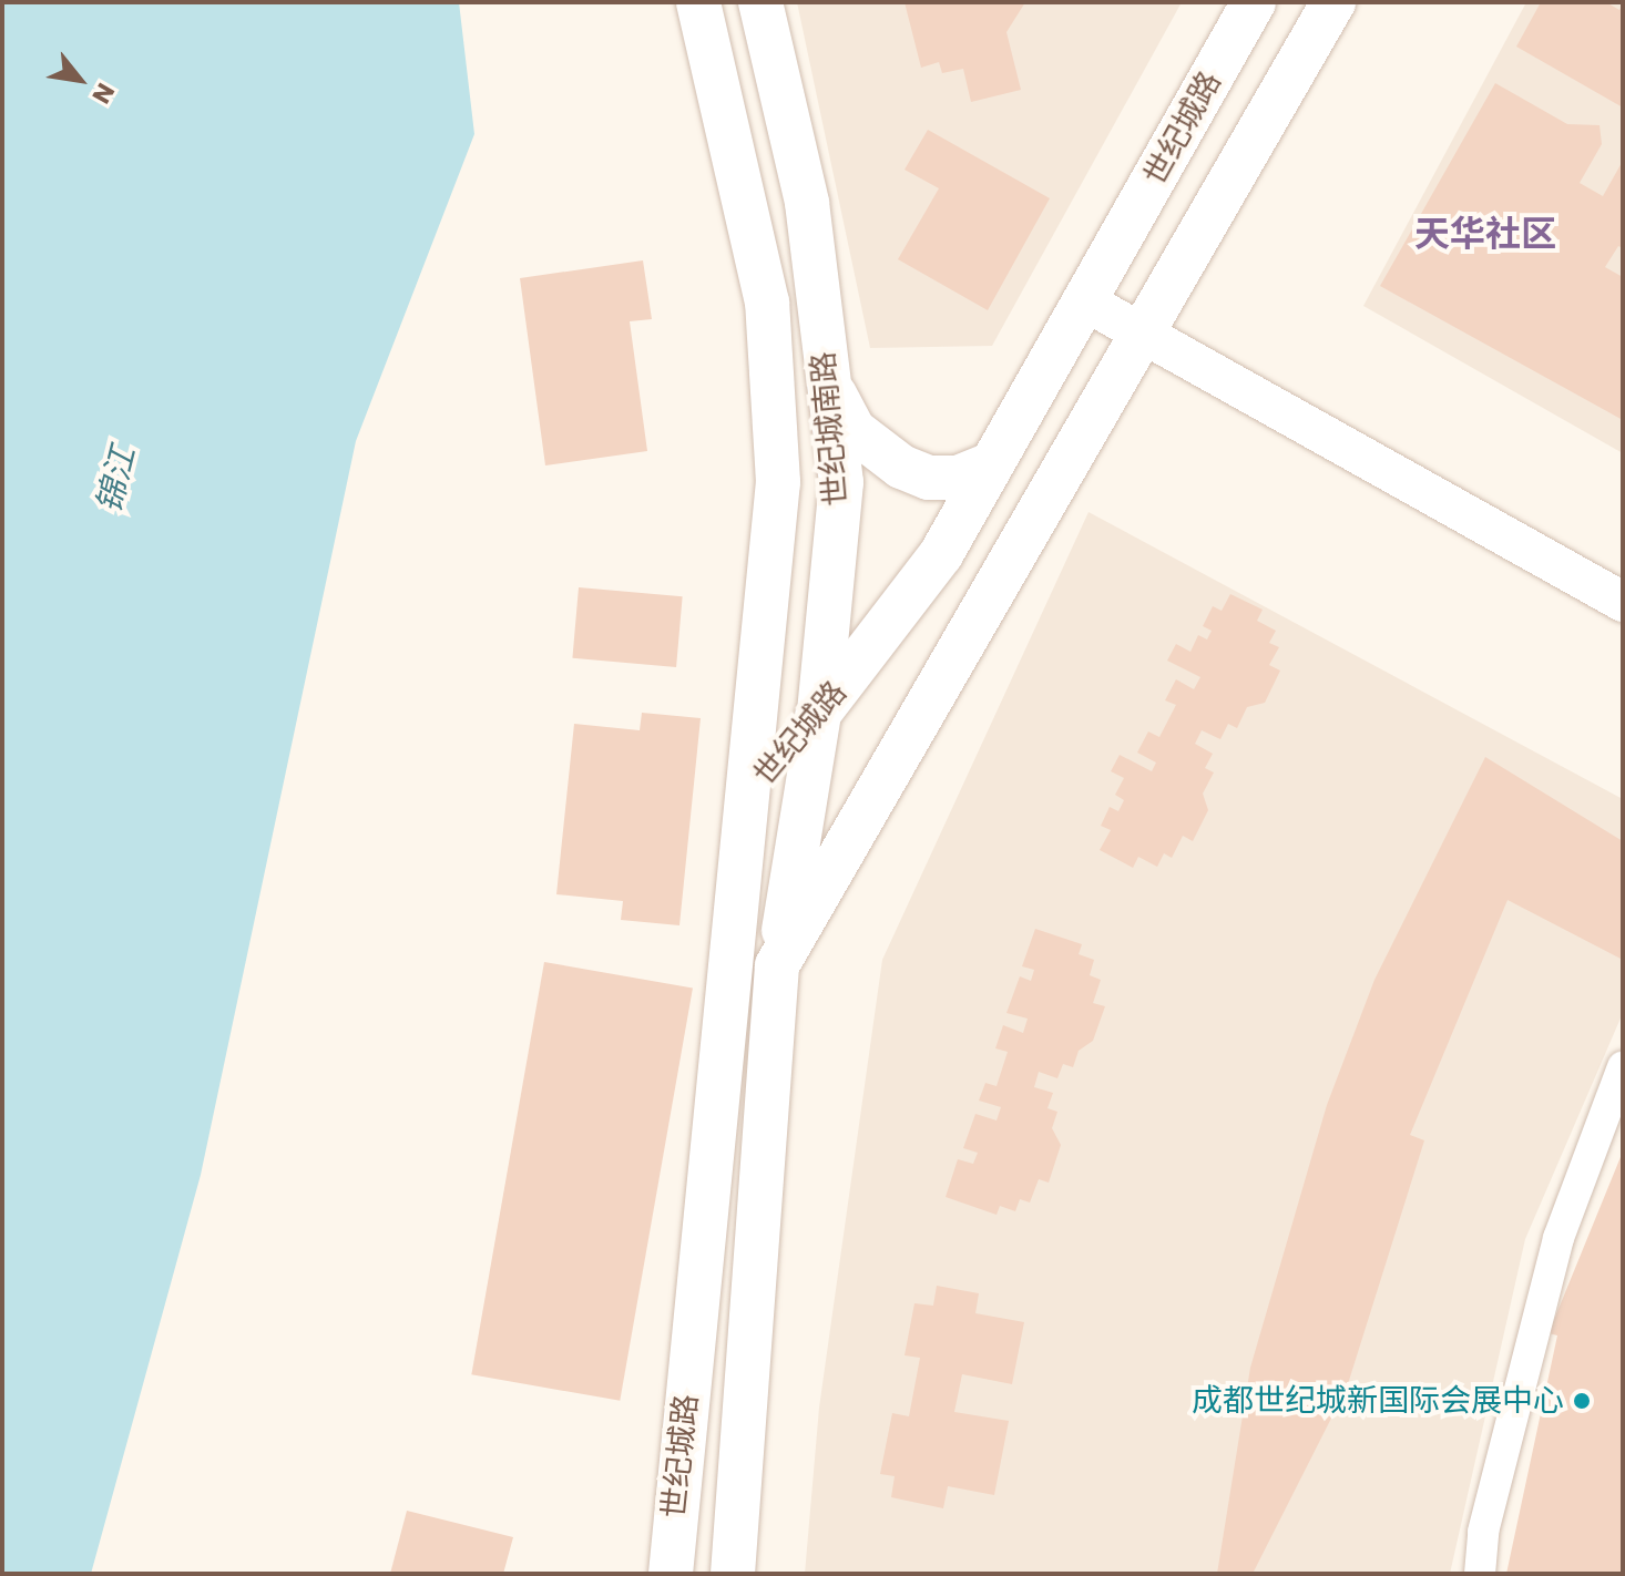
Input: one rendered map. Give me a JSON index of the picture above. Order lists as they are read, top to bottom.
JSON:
{
  "streets": {
    "main road": ["世纪城路", "世纪城南路"]
  },
  "crossings": [
    ["世纪城路", "世纪城南路"]
  ],
  "districts": ["天华社区"],
  "water": ["锦江"],
  "places": ["成都世纪城新国际会展中心"],
  "north": "bottom right"
}
